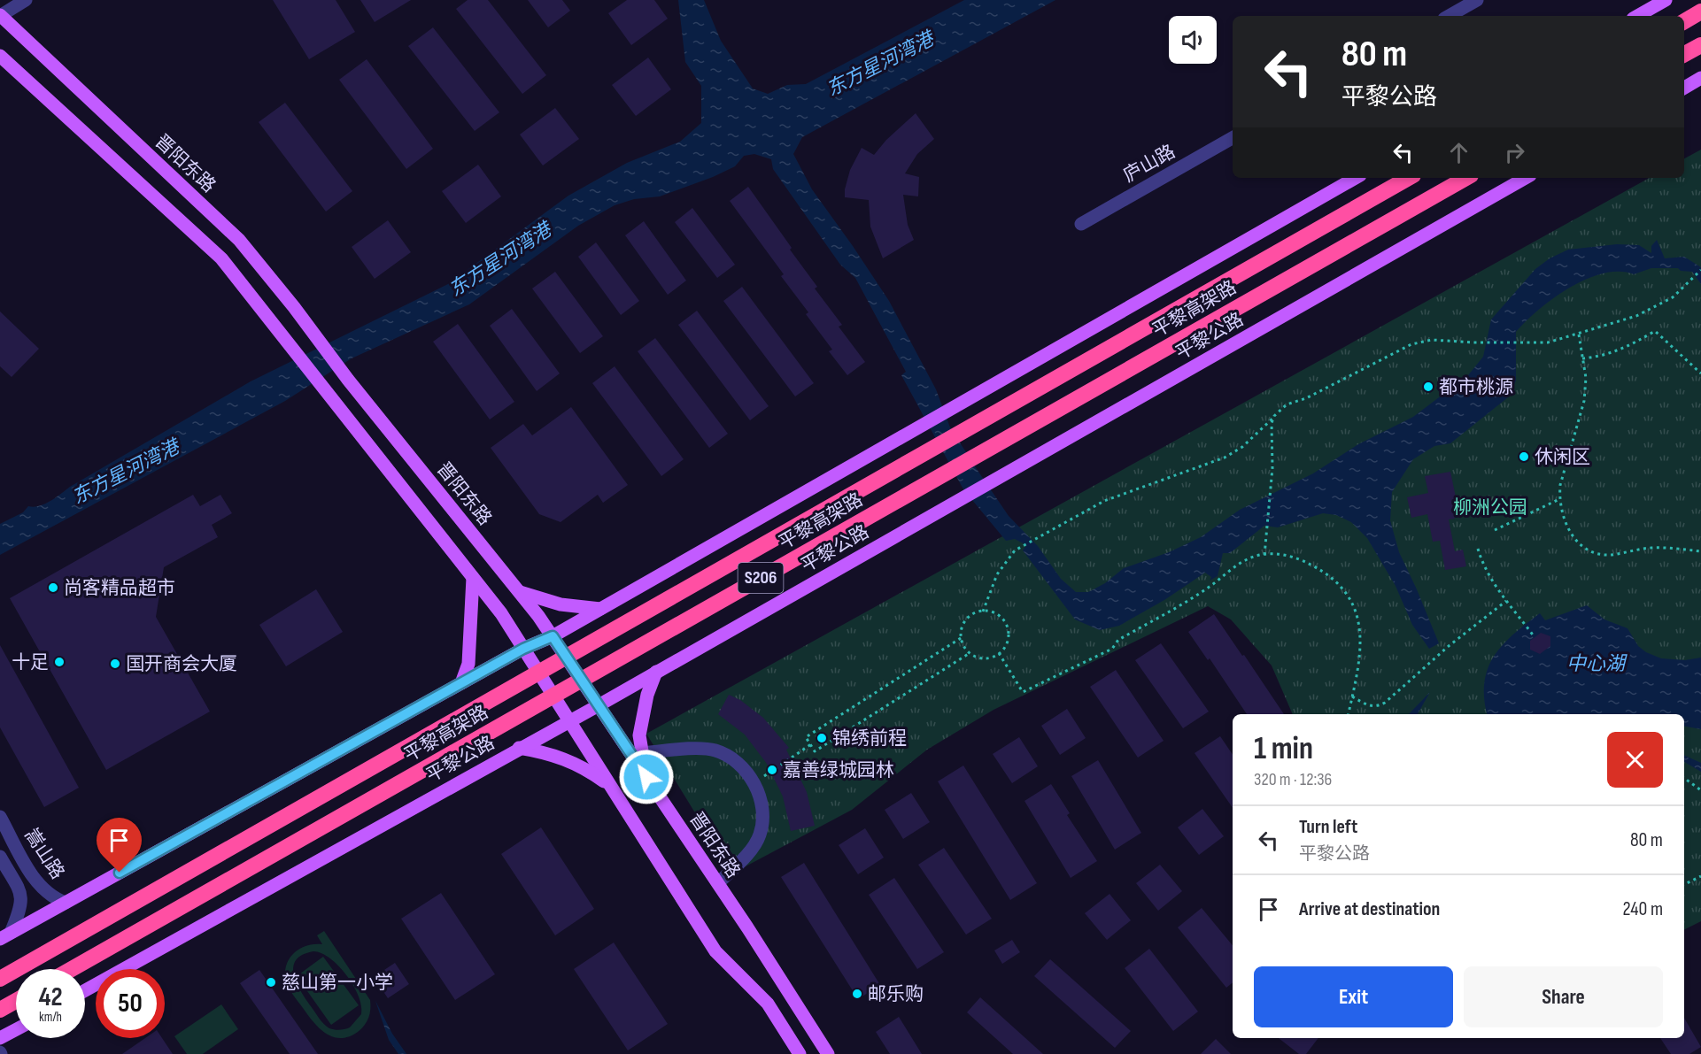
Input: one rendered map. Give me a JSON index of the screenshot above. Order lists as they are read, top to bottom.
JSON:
{
  "streets": {
    "highway": ["平黎高架路", "S206"],
    "main road": ["晋阳东路", "平黎公路"],
    "street": ["庐山路", "嵩山路"]
  },
  "crossings": [
    ["晋阳东路", "平黎公路"]
  ],
  "water": ["东方星河湾港", "中心湖"],
  "parks": ["柳洲公园"],
  "places": [
    "都市桃源",
    "休闲区",
    "尚客精品超市",
    "十足",
    "国开商会大厦",
    "锦绣前程",
    "嘉善绿城园林",
    "慈山第一小学",
    "邮乐购"
  ],
  "page": {
    "turn": ["80 m", "平黎公路"],
    "heading": ["1 min", "320 m · 12:36"],
    "list": [
      {
        "name": "Turn left",
        "note": "平黎公路",
        "value": "80 m"
      },
      {
        "name": "Arrive at destination",
        "value": "240 m"
      }
    ],
    "buttons": ["Exit", "Share"],
    "speed": "42 km/h",
    "limit": "50"
  }
}
